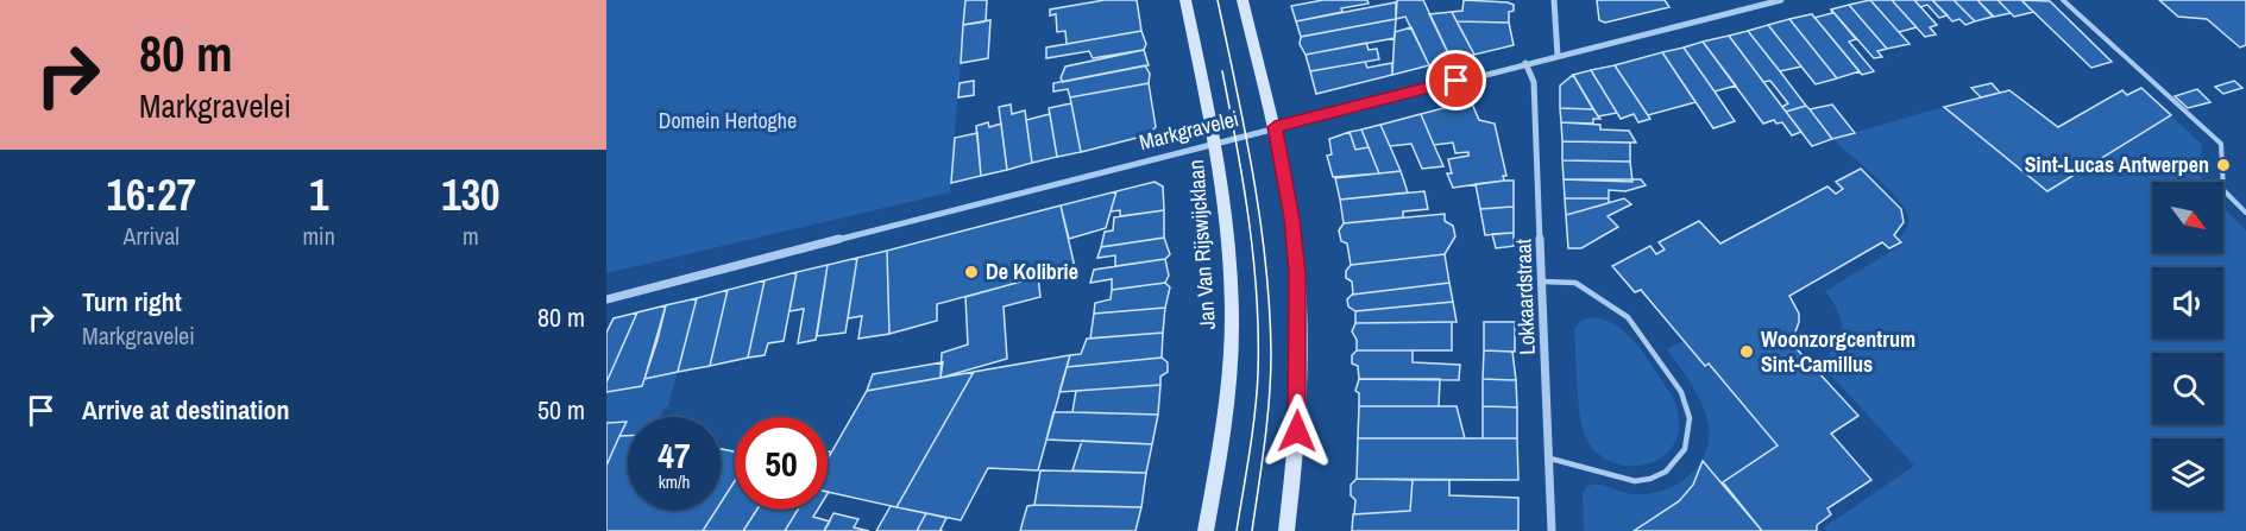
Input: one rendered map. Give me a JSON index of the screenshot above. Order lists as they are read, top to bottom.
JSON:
{
  "streets": {
    "main road": ["Jan Van Rijswijcklaan"],
    "street": ["Markgravelei", "Lokkaardstraat"]
  },
  "crossings": [
    ["Markgravelei", "Jan Van Rijswijcklaan"],
    ["Markgravelei", "Lokkaardstraat"]
  ],
  "parks": ["Domein Hertoghe"],
  "places": ["Sint-Lucas Antwerpen", "De Kolibrie", "Woonzorgcentrum Sint-Camillus"],
  "north": "bottom right",
  "page": {
    "turn": ["80 m", "Markgravelei"],
    "eta": [
      "16:27",
      "Arrival",
      "1",
      "min",
      "130",
      "m"
    ],
    "list": [
      {
        "name": "Turn right",
        "note": "Markgravelei",
        "value": "80 m"
      },
      {
        "name": "Arrive at destination",
        "value": "50 m"
      }
    ],
    "speed": "47 km/h",
    "limit": "50"
  }
}
